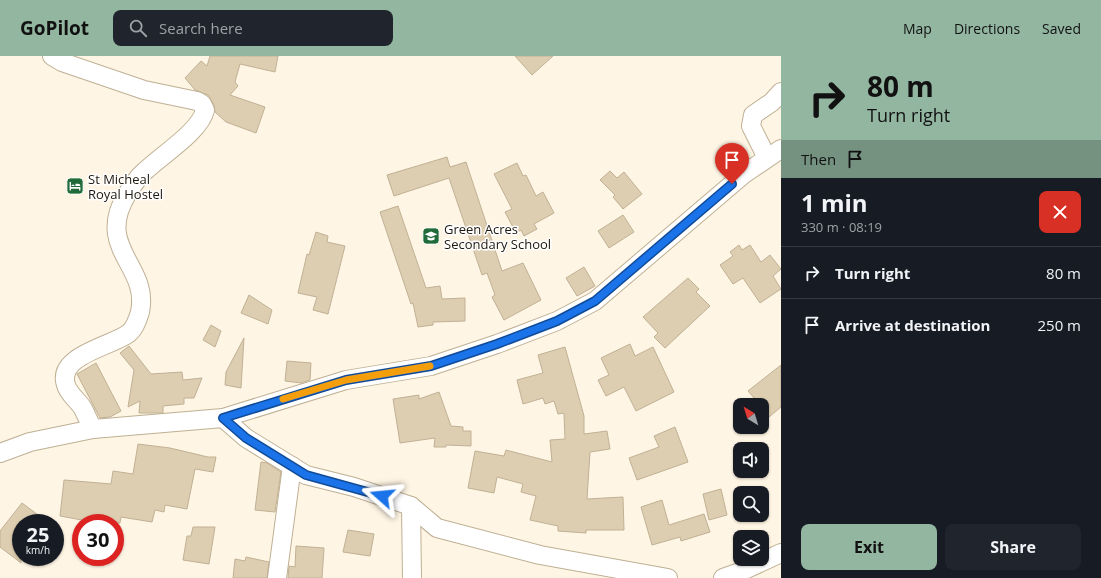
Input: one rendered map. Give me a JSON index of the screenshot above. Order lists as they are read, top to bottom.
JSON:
{
  "places": {
    "hotel": ["St Micheal Royal Hostel"],
    "school or university": ["Green Acres Secondary School"]
  },
  "north": "top left",
  "page": {
    "header": "GoPilot",
    "search": "Search here",
    "nav": ["Map", "Directions", "Saved"],
    "turn": ["80 m", "Turn right"],
    "then": "Then",
    "heading": ["1 min", "330 m · 08:19"],
    "list": [
      {
        "name": "Turn right",
        "value": "80 m"
      },
      {
        "name": "Arrive at destination",
        "value": "250 m"
      }
    ],
    "speed": "25 km/h",
    "limit": "30",
    "buttons": ["Exit", "Share"]
  }
}
